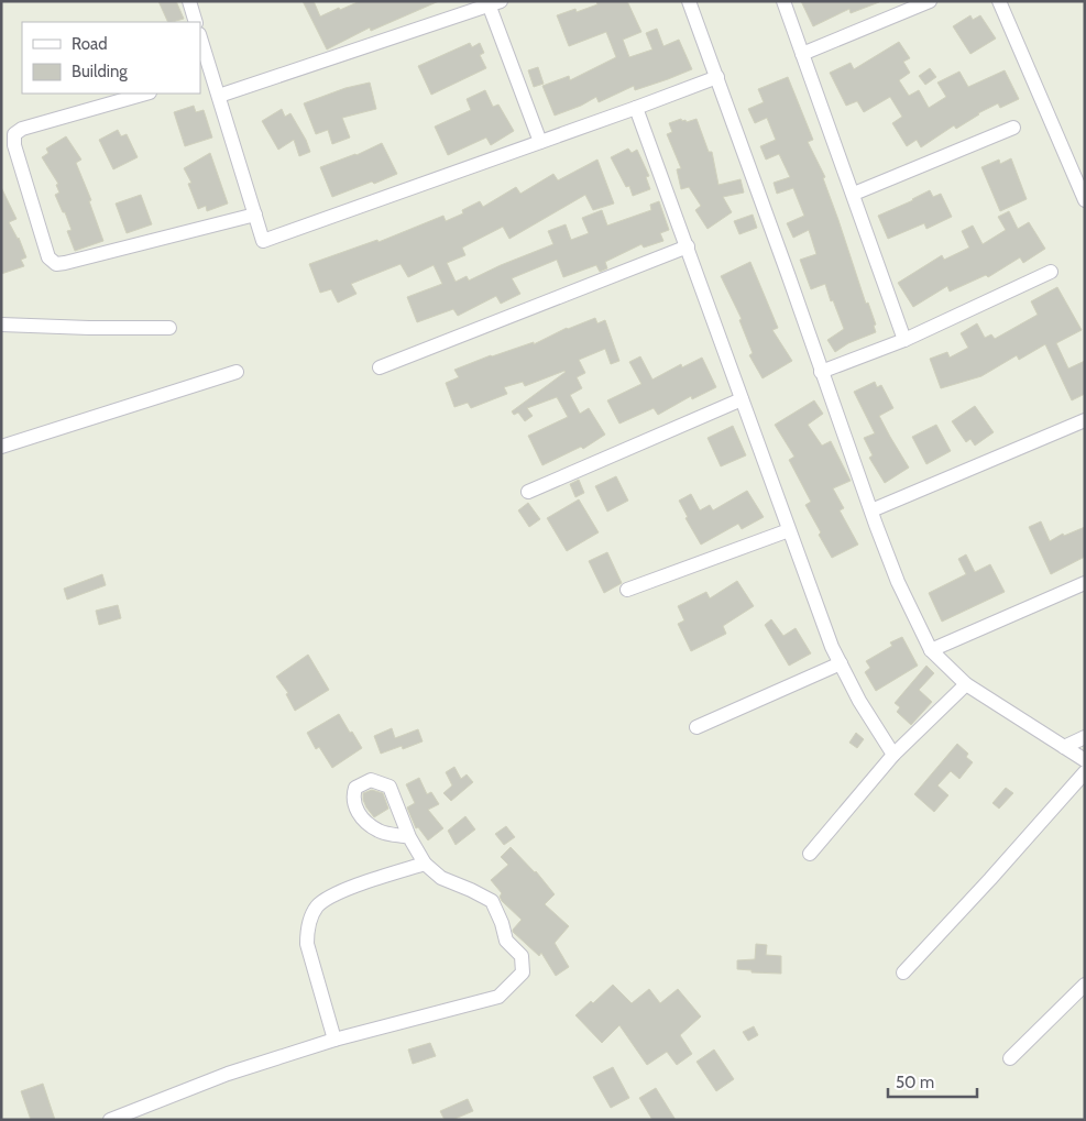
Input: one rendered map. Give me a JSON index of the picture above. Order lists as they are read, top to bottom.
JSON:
{
  "legend": ["Road", "Building"],
  "scale_bar": "50 m"
}
